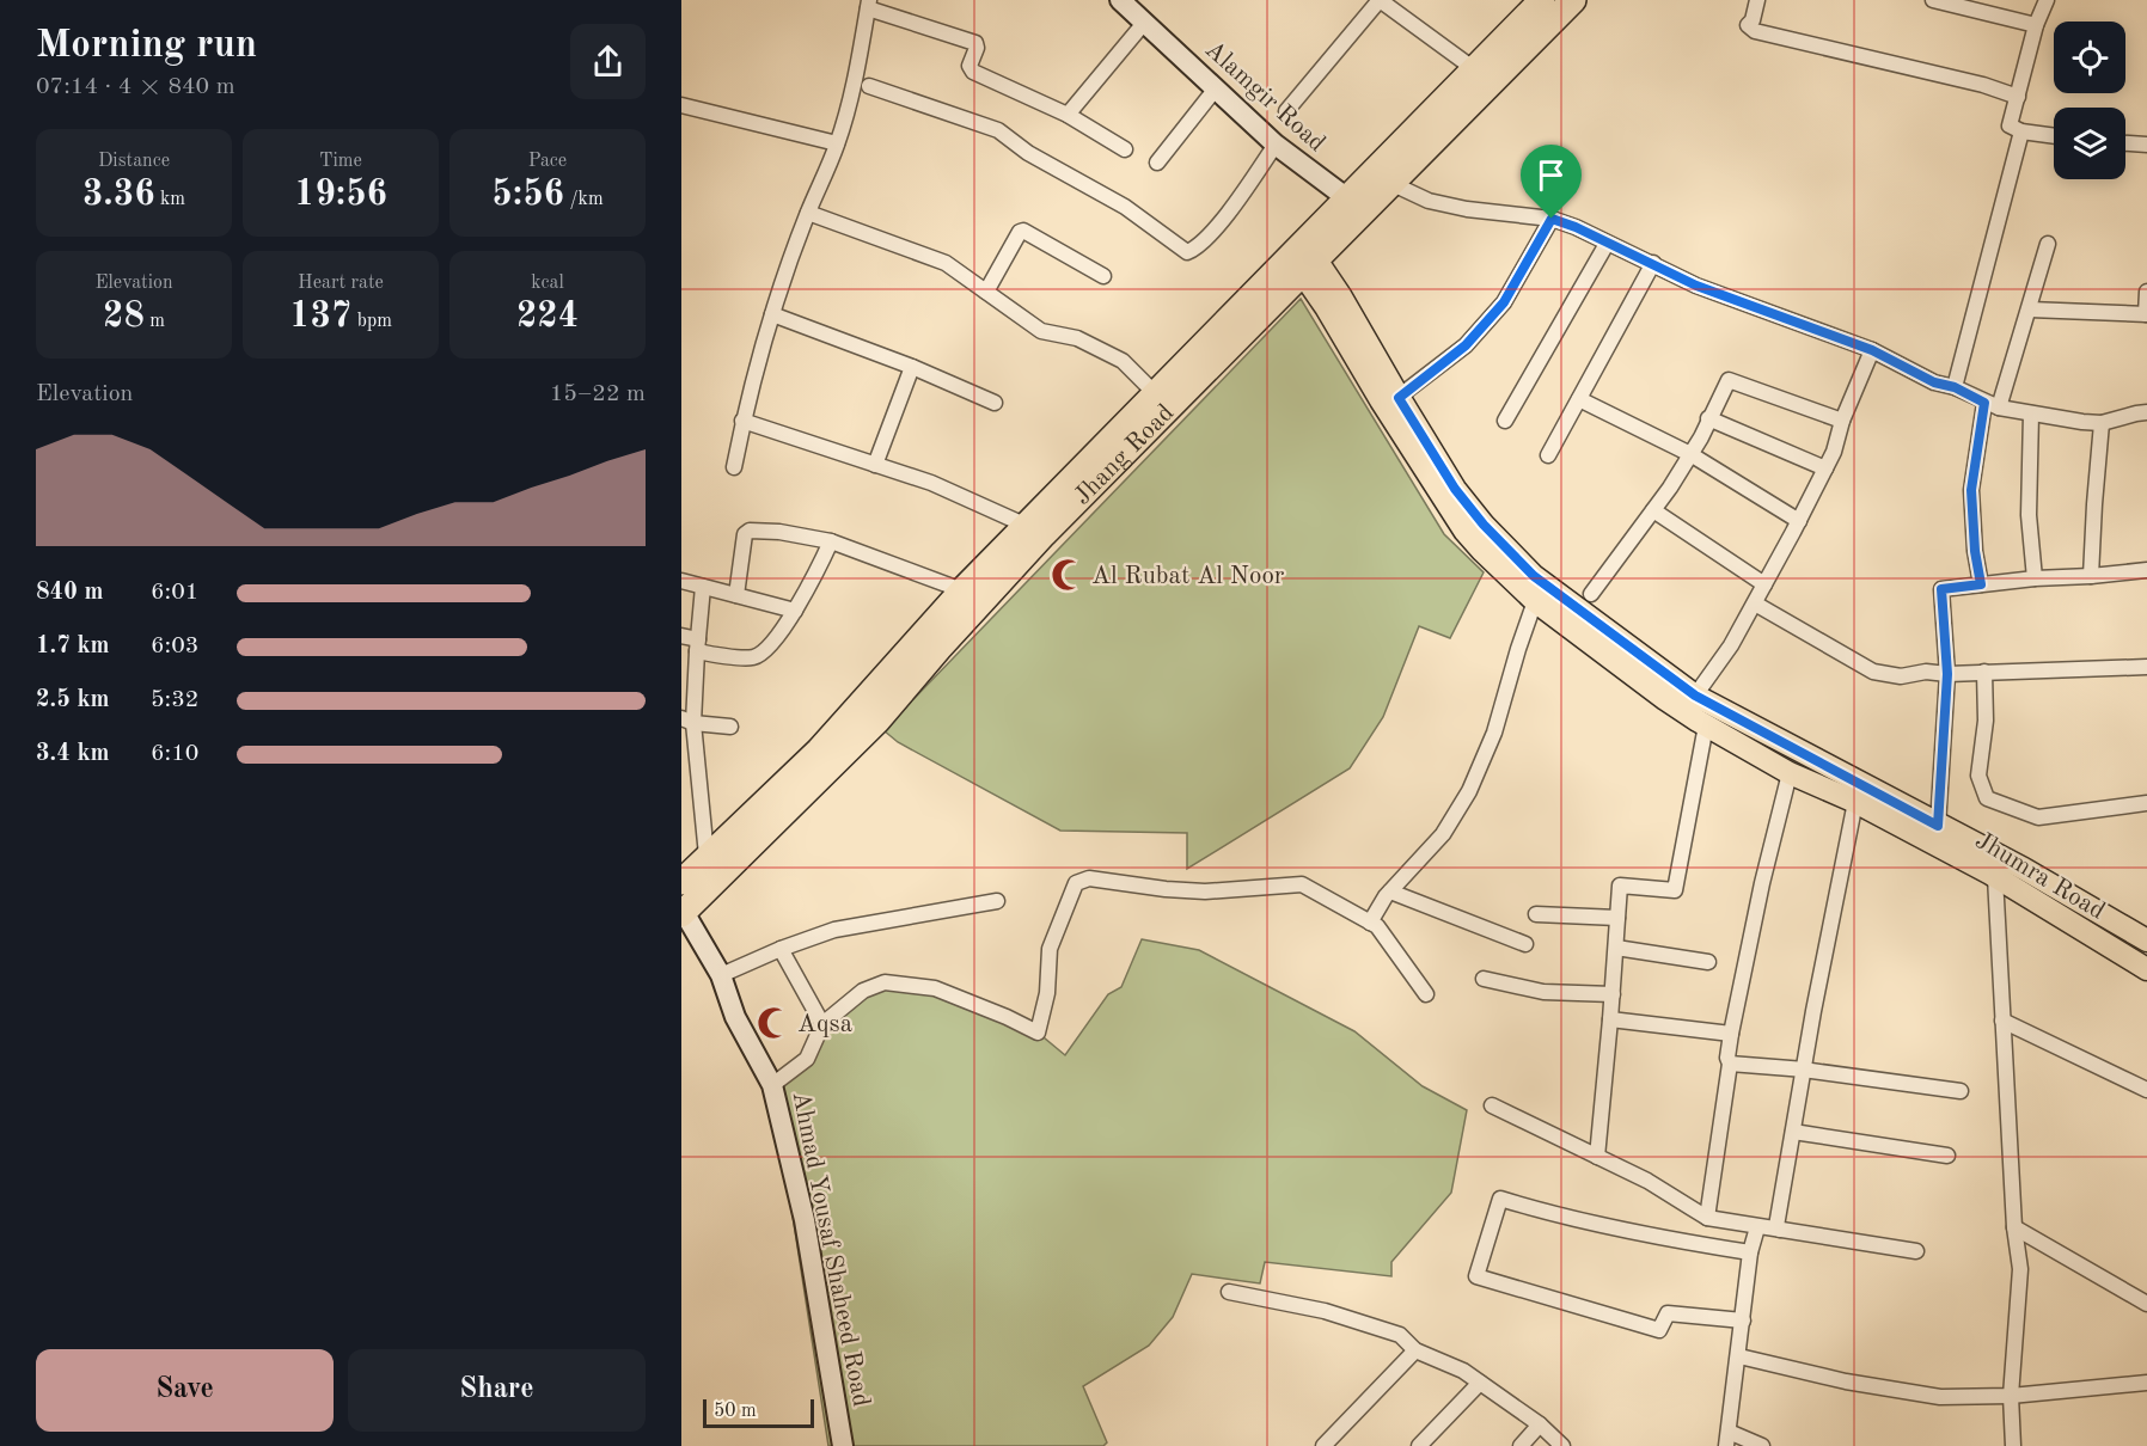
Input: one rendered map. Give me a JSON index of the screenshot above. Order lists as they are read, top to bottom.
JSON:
{
  "streets": {
    "highway": ["Jhang Road"],
    "main road": ["Jhumra Road"],
    "street": ["Alamgir Road", "Ahmad Yousaf Shaheed Road"]
  },
  "crossings": [
    ["Alamgir Road", "Jhang Road"],
    ["Jhang Road", "Jhumra Road"],
    ["Jhang Road", "Ahmad Yousaf Shaheed Road"]
  ],
  "places": {
    "mosque": ["Al Rubat Al Noor", "Aqsa"]
  },
  "scale_bar": "50 m",
  "page": {
    "heading": ["Morning run", "07:14 · 4 × 840 m"],
    "stats": [
      ["Distance", "3.36 km"],
      ["Time", "19:56"],
      ["Pace", "5:56 /km"],
      ["Elevation", "28 m"],
      ["Heart rate", "137 bpm"],
      ["kcal", "224"]
    ],
    "chart": ["Elevation", "15–22 m"],
    "list": [
      {
        "name": "840 m",
        "note": "6:01"
      },
      {
        "name": "1.7 km",
        "note": "6:03"
      },
      {
        "name": "2.5 km",
        "note": "5:32"
      },
      {
        "name": "3.4 km",
        "note": "6:10"
      }
    ],
    "buttons": ["Save", "Share"],
    "scale": "50 m"
  }
}
